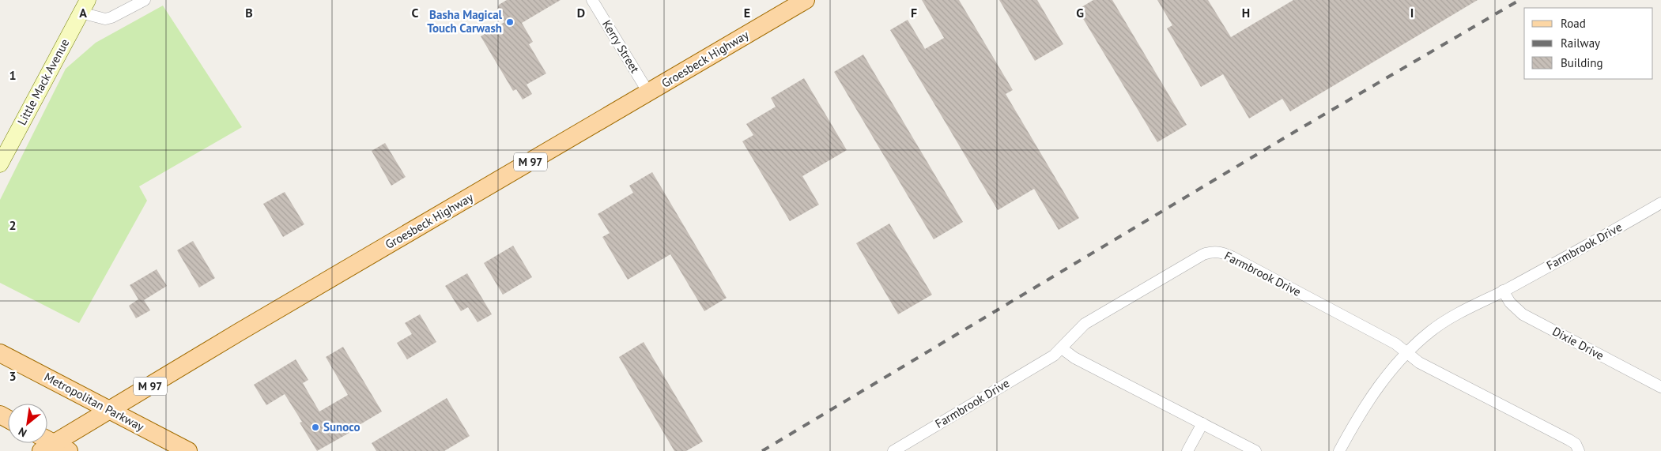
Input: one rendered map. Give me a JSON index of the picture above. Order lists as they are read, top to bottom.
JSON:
{
  "streets": {
    "main road": ["Groesbeck Highway", "M 97", "Metropolitan Parkway"],
    "street": [
      "Kerry Street",
      "Little Mack Avenue",
      "Farmbrook Drive",
      "Dixie Drive"
    ]
  },
  "crossings": [
    ["Kerry Street", "Groesbeck Highway"],
    ["Groesbeck Highway", "Metropolitan Parkway"],
    ["Farmbrook Drive", "Dixie Drive"]
  ],
  "places": ["Basha Magical Touch Carwash", "Sunoco"],
  "legend": ["Road", "Railway", "Building"],
  "north": "bottom left",
  "grid": {
    "columns": [
      "A",
      "B",
      "C",
      "D",
      "E",
      "F",
      "G",
      "H",
      "I"
    ],
    "rows": ["1", "2", "3"]
  }
}
